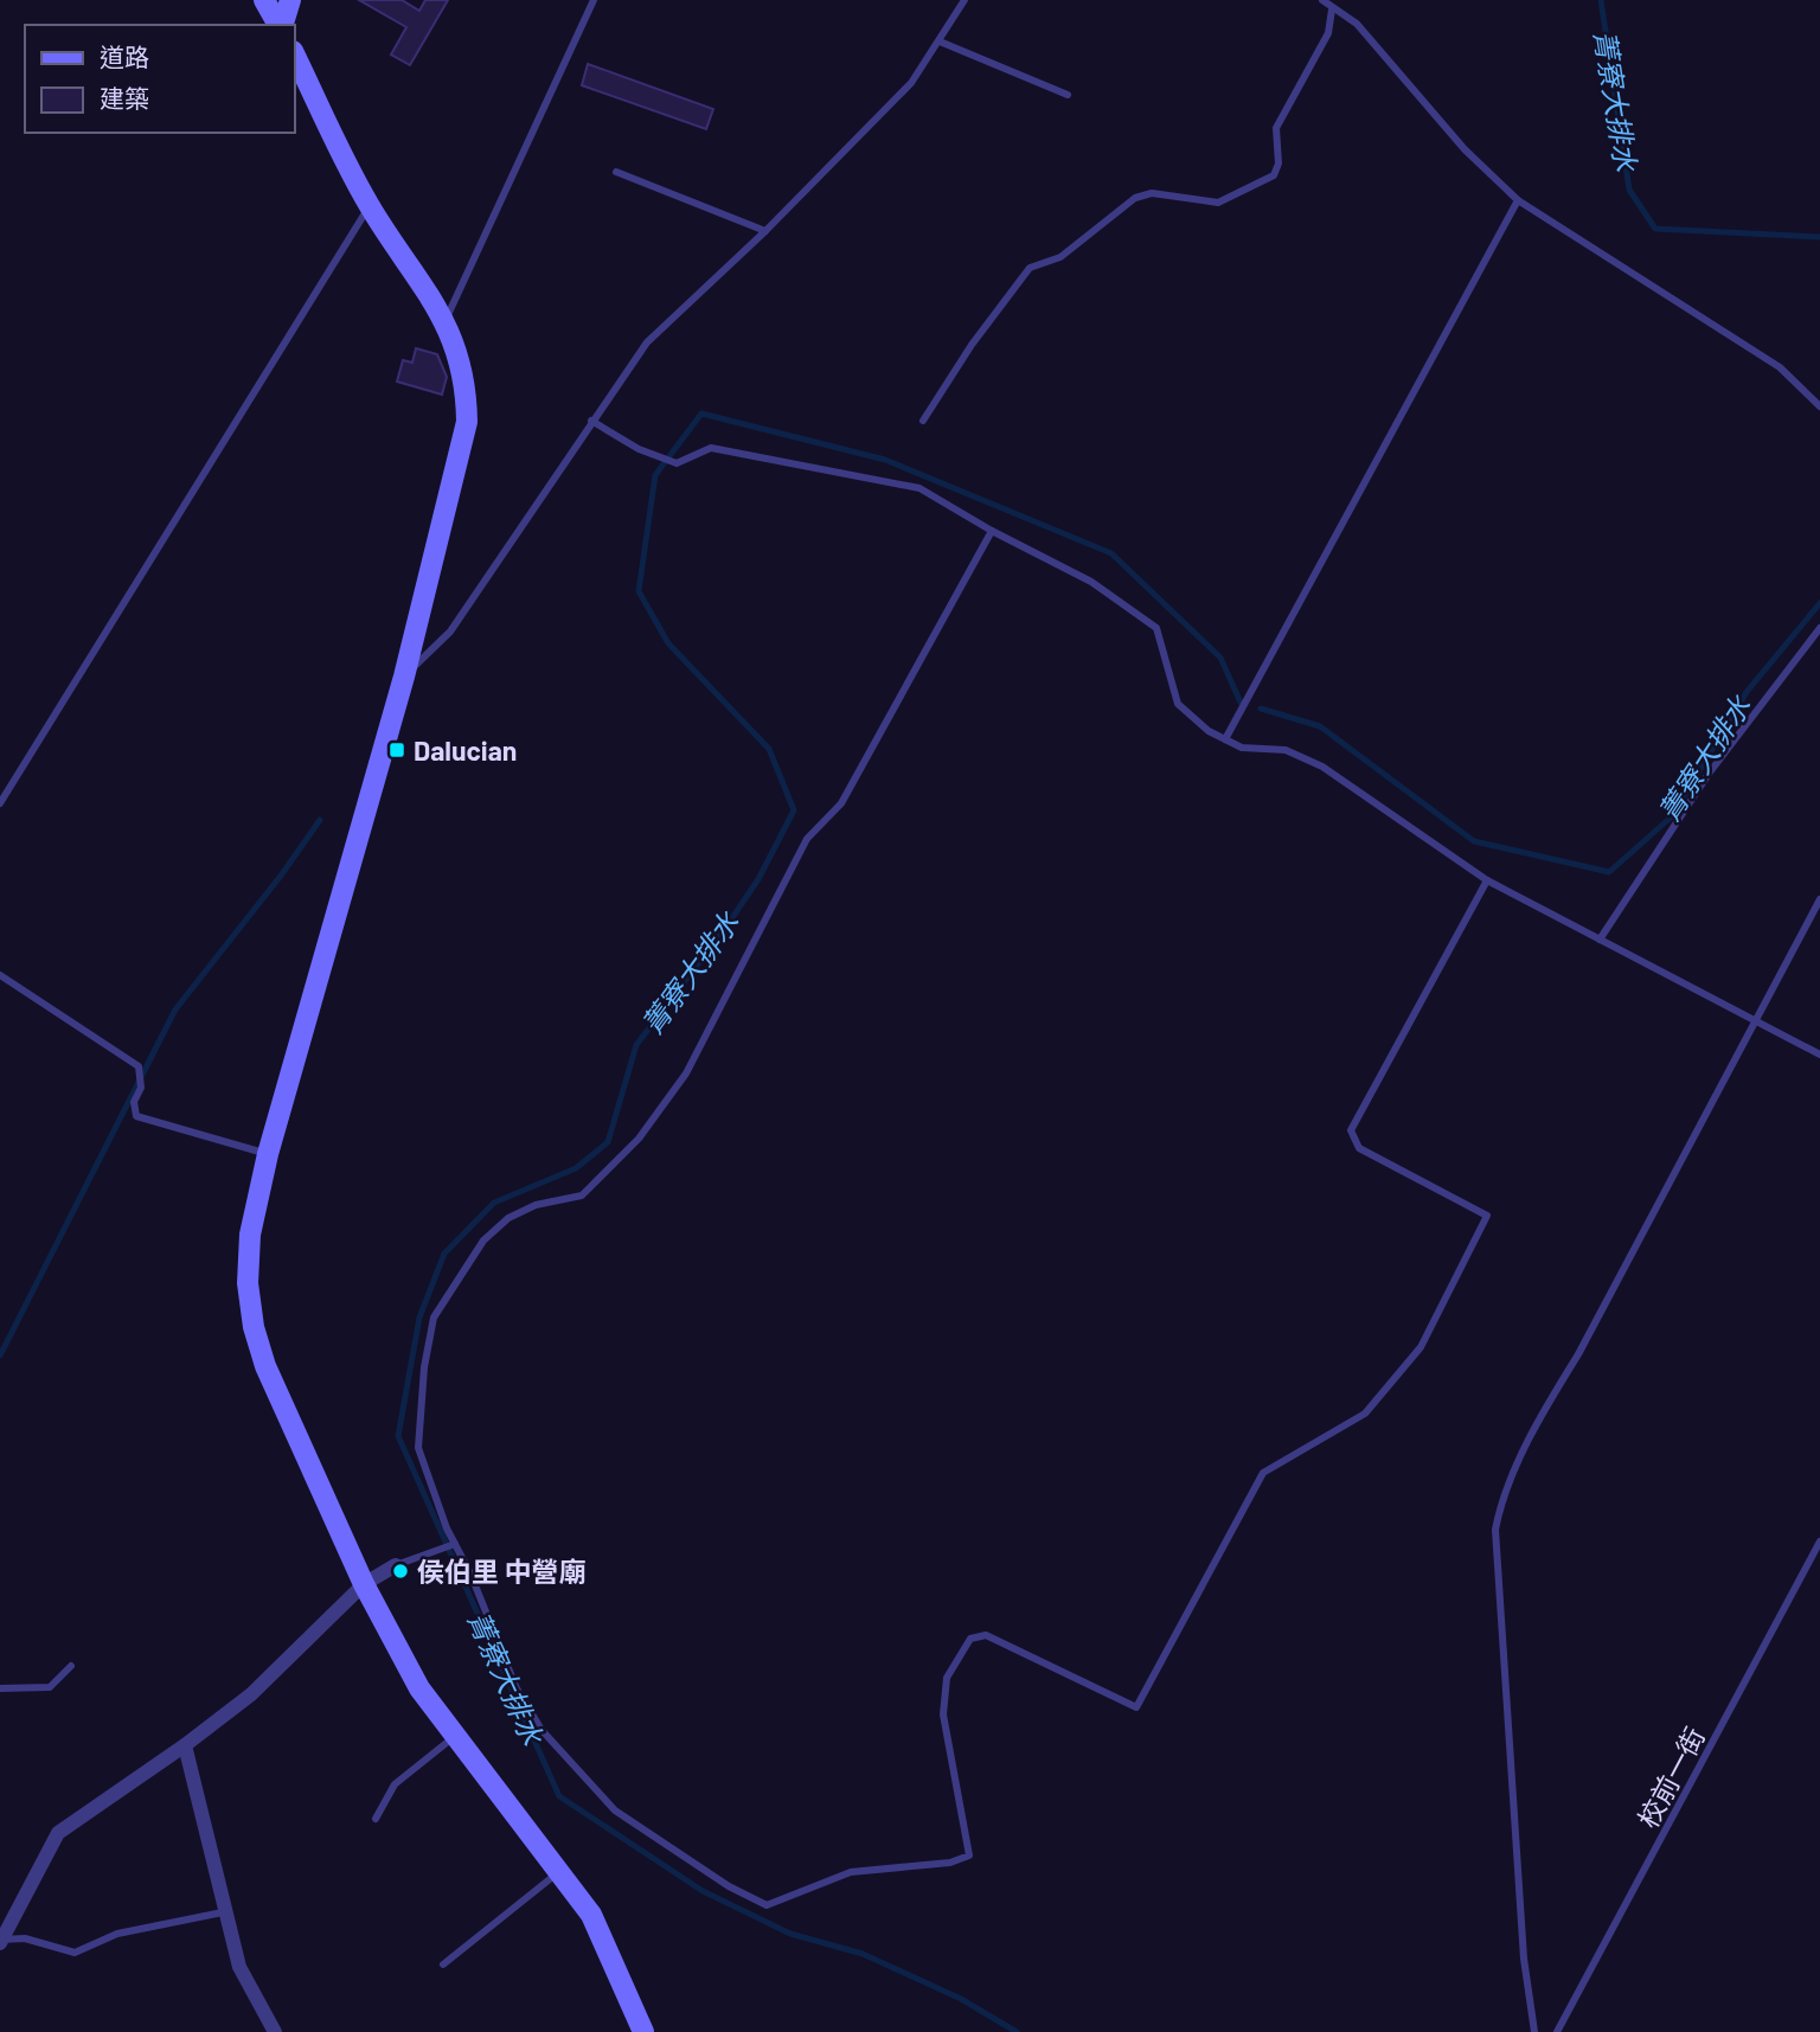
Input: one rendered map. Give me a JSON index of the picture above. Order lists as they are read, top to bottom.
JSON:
{
  "streets": {
    "lane": ["校前一街"]
  },
  "water": ["菁寮大排水"],
  "places": {
    "transit": ["Dalucian"],
    "other": ["侯伯里 中營廟"]
  },
  "legend": ["道路", "建築"]
}
